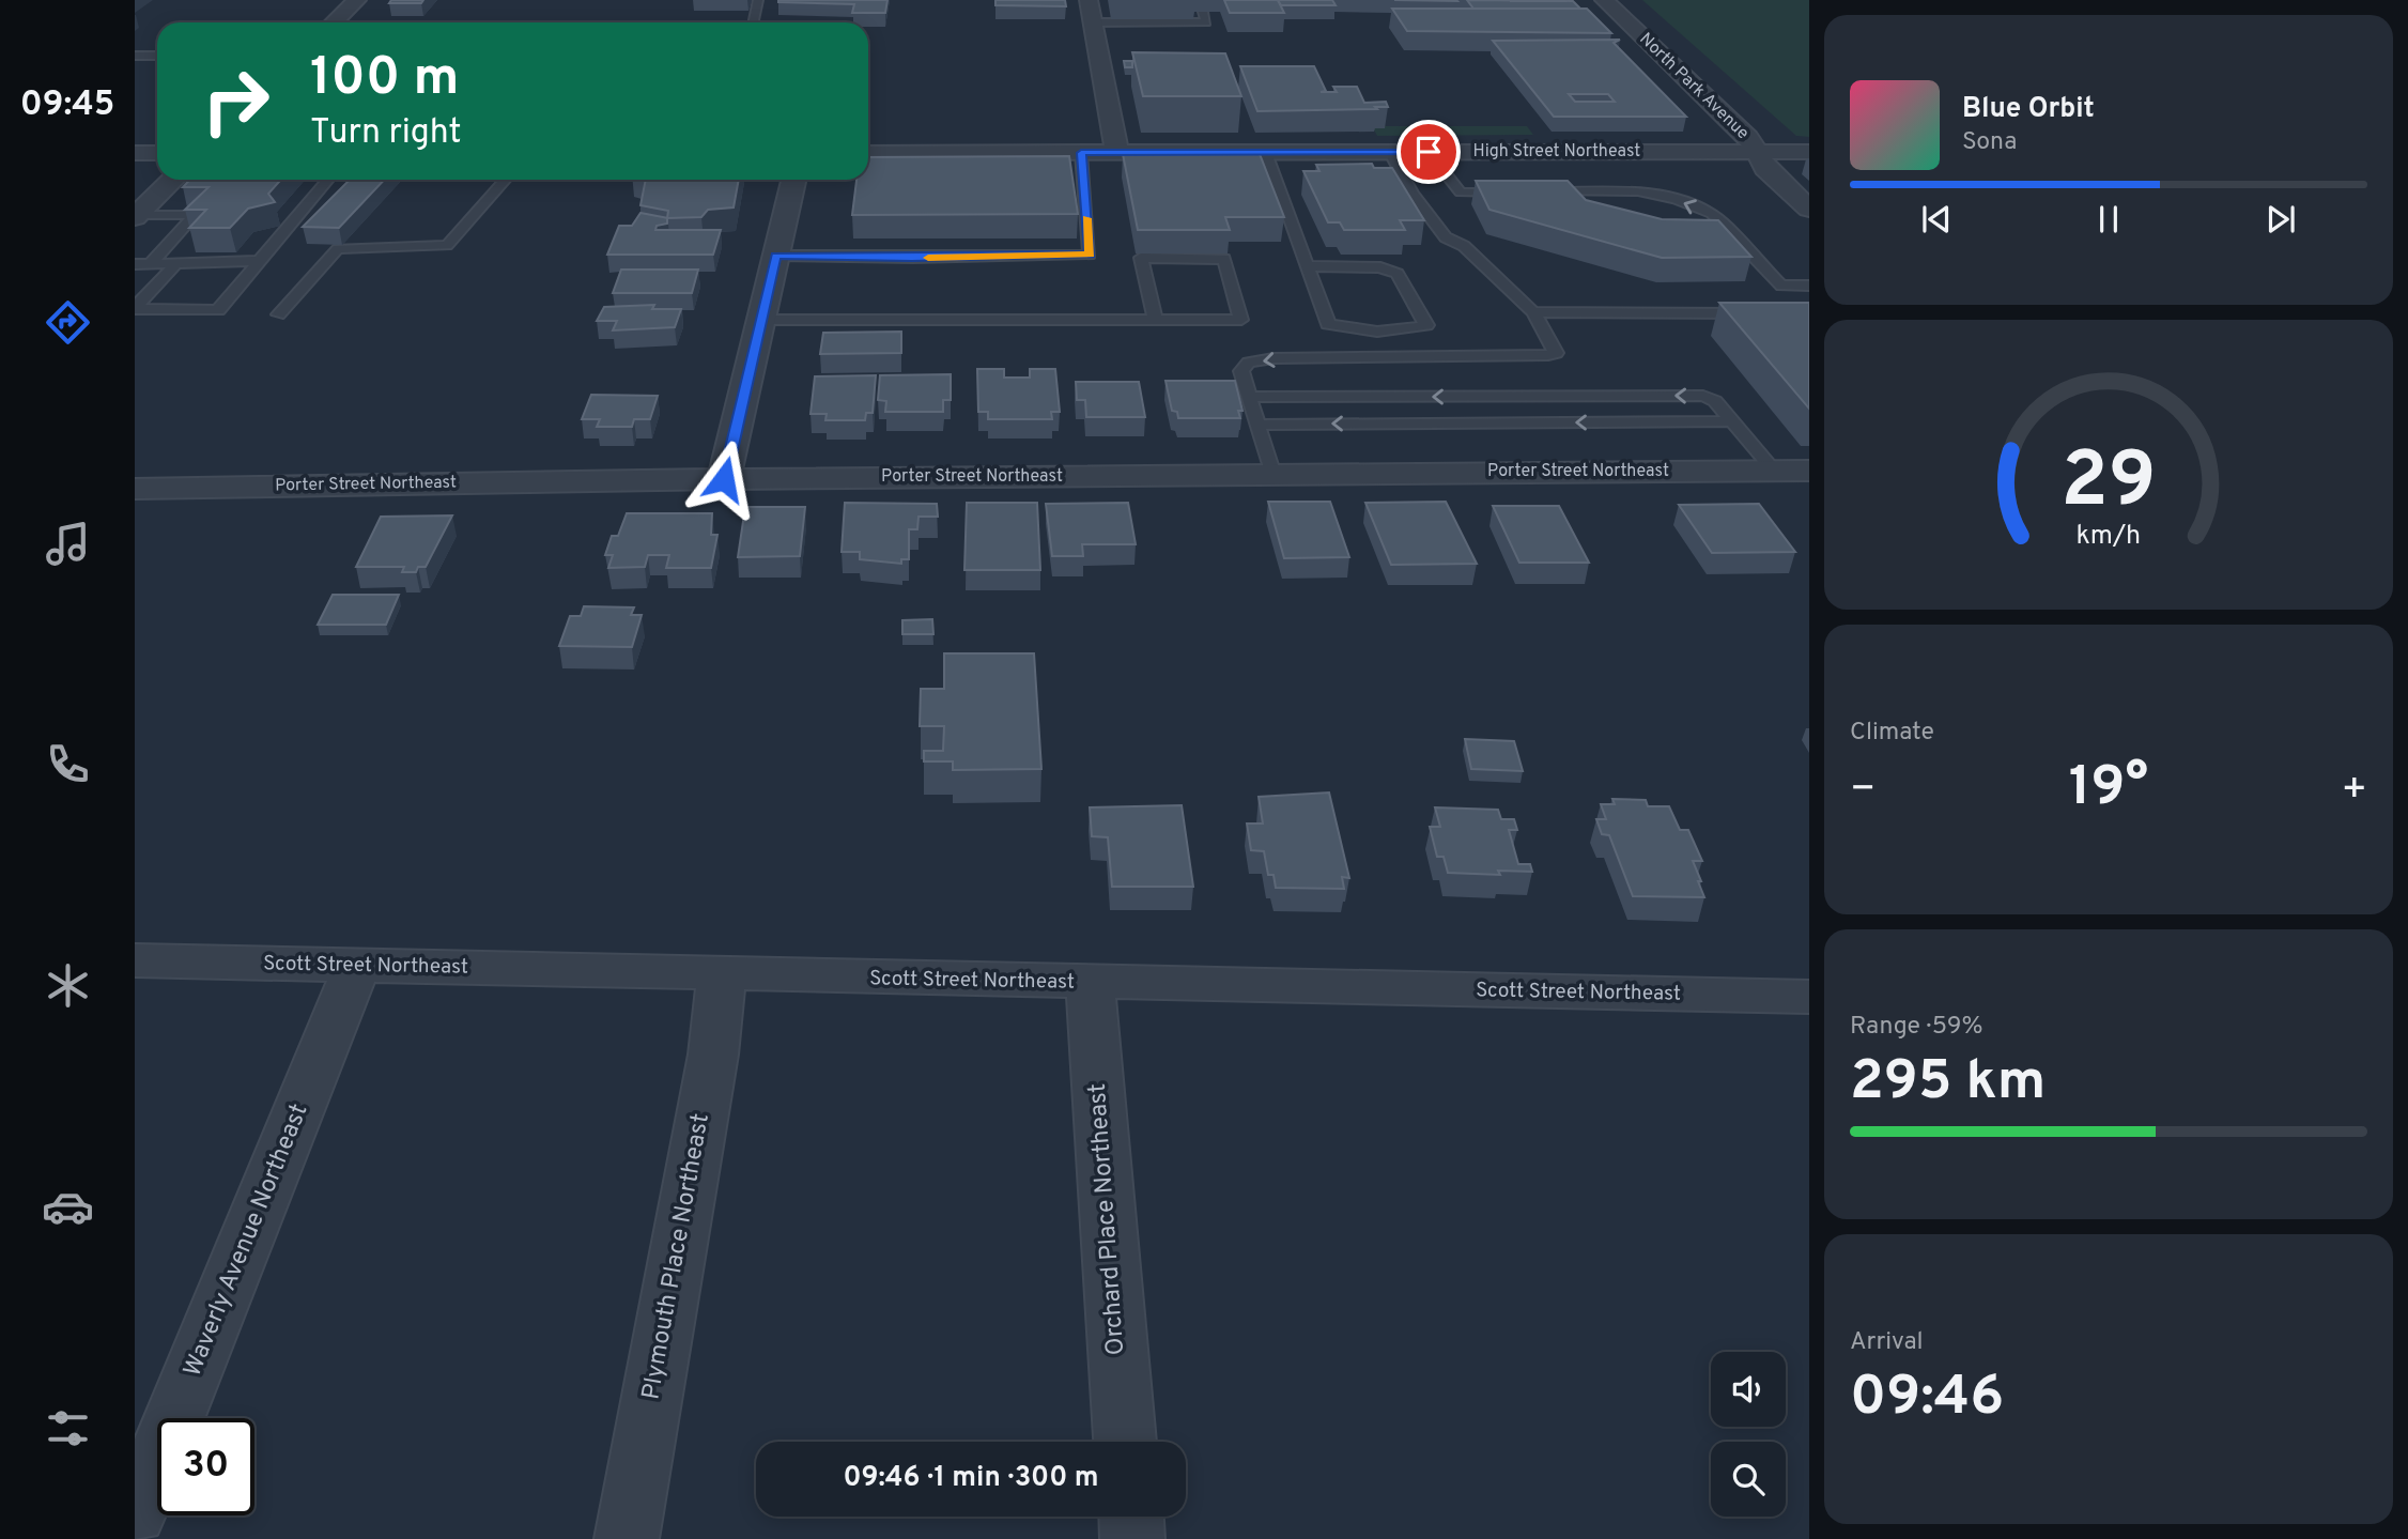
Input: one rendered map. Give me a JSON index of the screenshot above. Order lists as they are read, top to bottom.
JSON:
{
  "streets": {
    "street": [
      "North Park Avenue",
      "High Street Northeast",
      "Porter Street Northeast",
      "Scott Street Northeast",
      "Orchard Place Northeast",
      "Waverly Avenue Northeast",
      "Plymouth Place Northeast"
    ]
  },
  "crossings": [
    ["North Park Avenue", "High Street Northeast"],
    ["Scott Street Northeast", "Orchard Place Northeast"],
    ["Scott Street Northeast", "Waverly Avenue Northeast"],
    ["Scott Street Northeast", "Plymouth Place Northeast"]
  ],
  "page": {
    "tabs": "09:45",
    "turn": ["100 m", "Turn right"],
    "song": ["Blue Orbit", "Sona"],
    "tile": [
      "Climate",
      ["Range · 59%", "295 km"],
      ["Arrival", "09:46"]
    ],
    "heat": ["−", "19°", "+"],
    "limit": "30",
    "trip": "09:46 · 1 min · 300 m",
    "gauge": ["29", "km/h"]
  }
}
